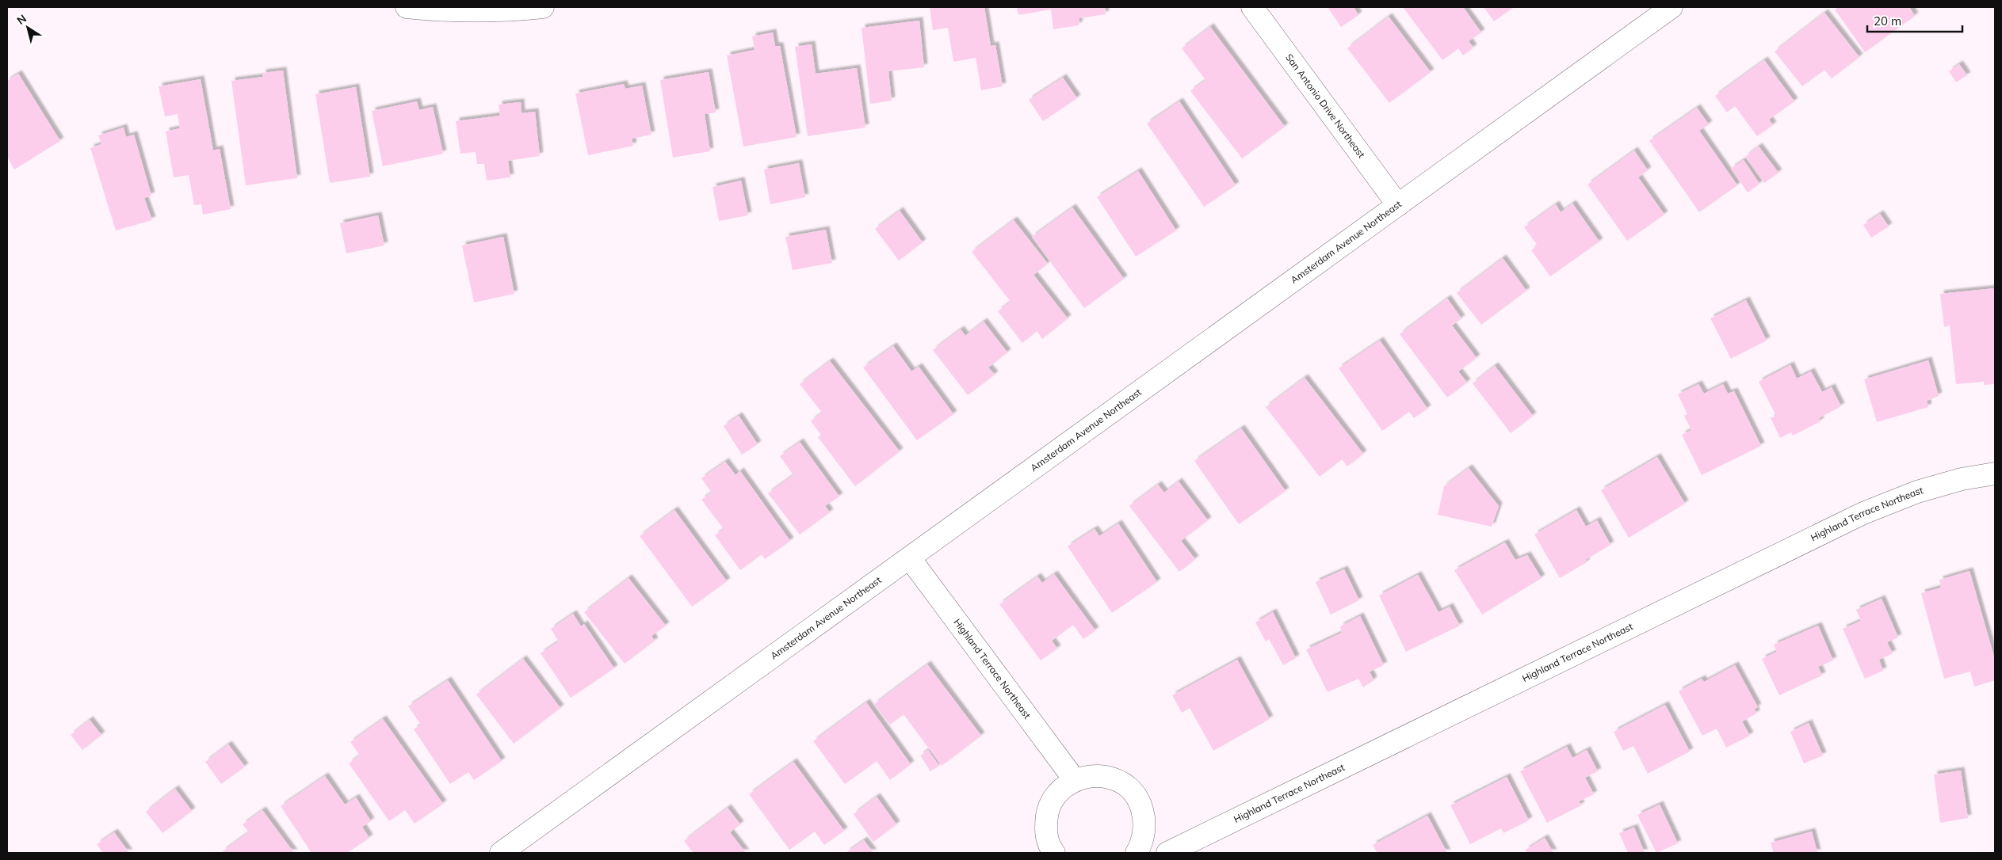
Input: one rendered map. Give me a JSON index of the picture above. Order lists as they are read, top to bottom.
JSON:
{
  "streets": {
    "street": ["San Antonio Drive Northeast", "Amsterdam Avenue Northeast", "Highland Terrace Northeast"]
  },
  "crossings": [
    ["San Antonio Drive Northeast", "Amsterdam Avenue Northeast"],
    ["Amsterdam Avenue Northeast", "Highland Terrace Northeast"]
  ],
  "scale_bar": "20 m",
  "north": "top left"
}
